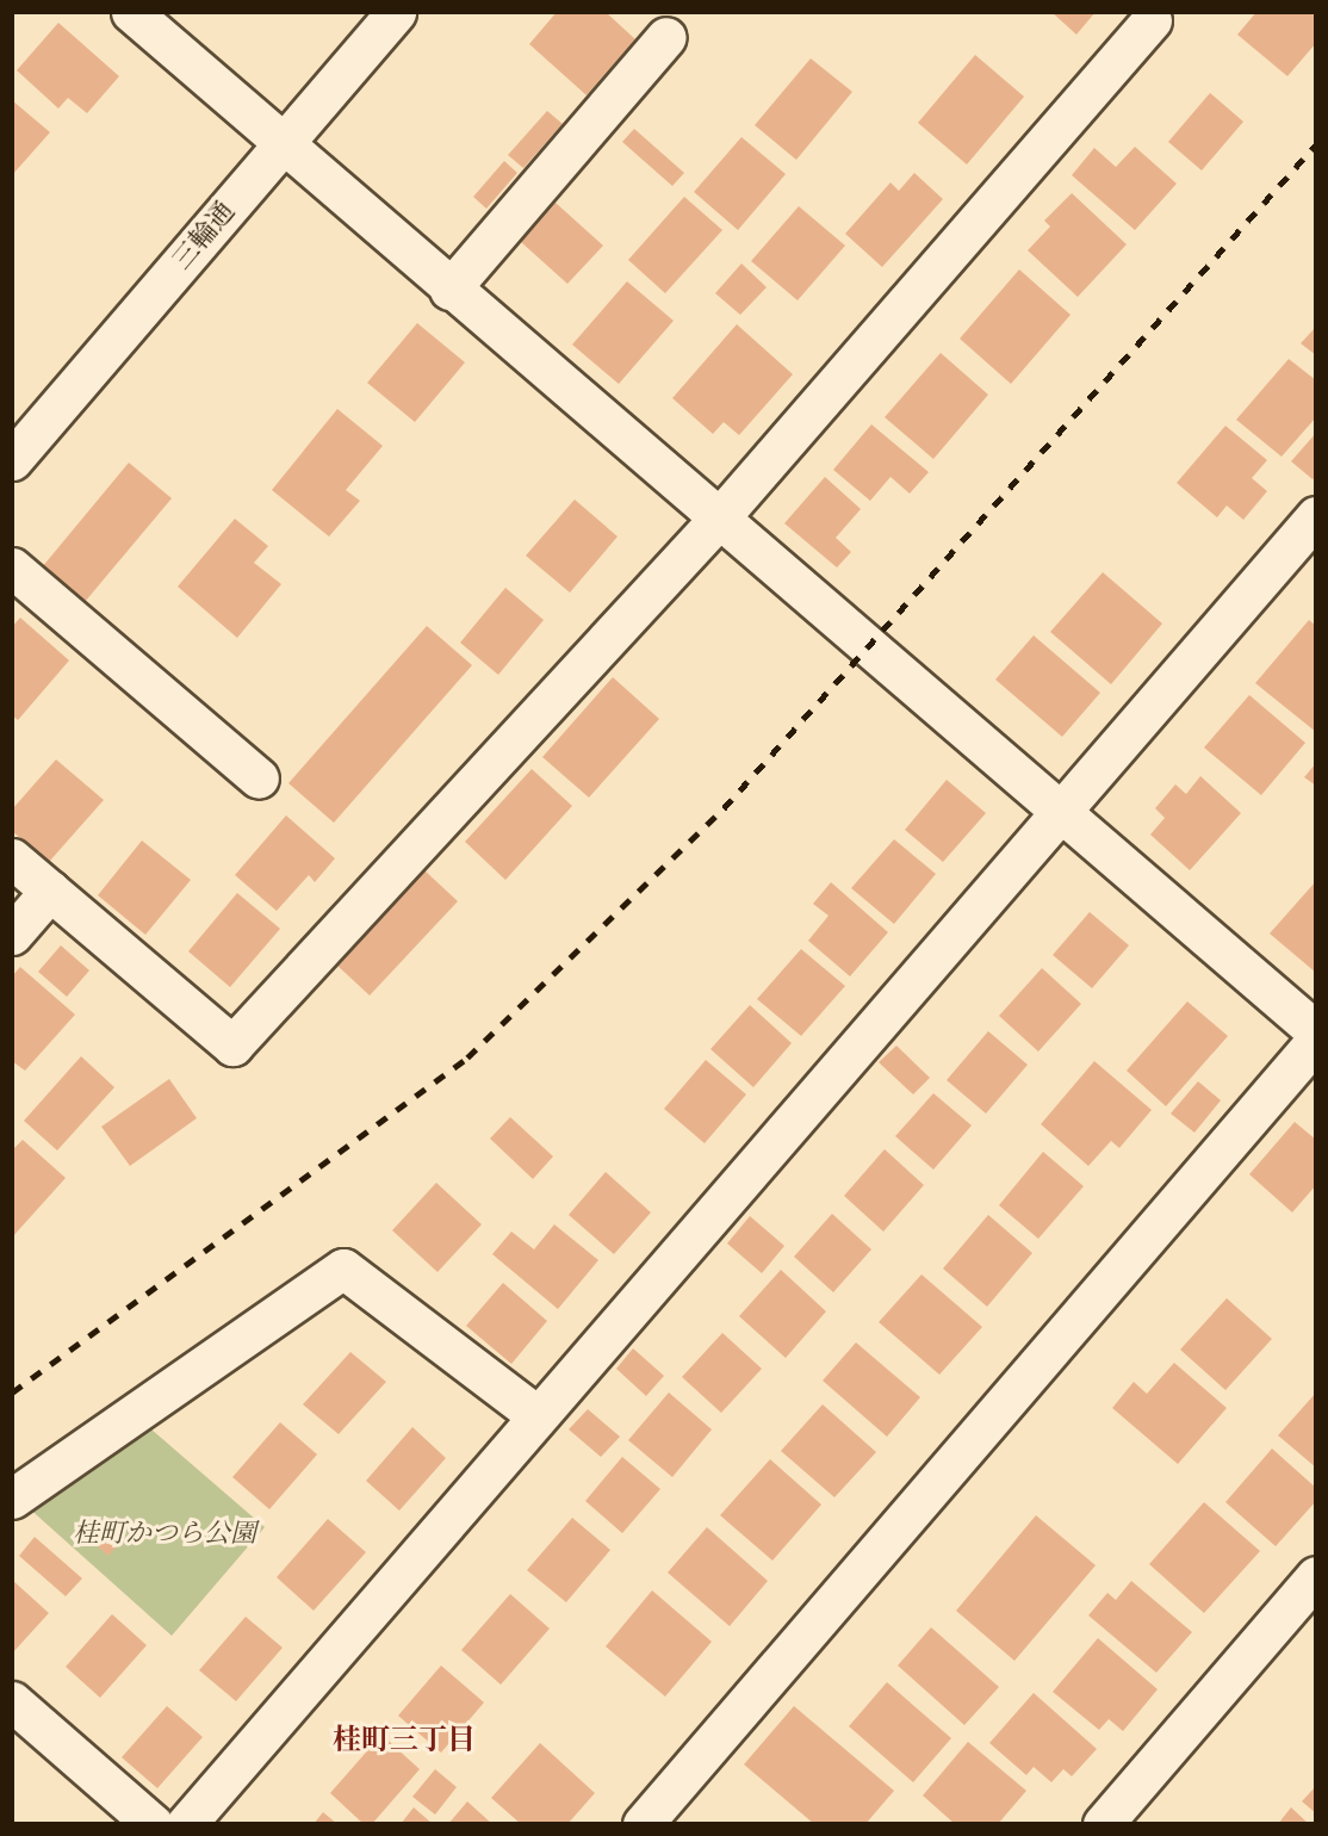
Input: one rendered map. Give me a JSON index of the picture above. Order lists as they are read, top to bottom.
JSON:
{
  "streets": {
    "street": ["三輪通"]
  },
  "districts": ["桂町三丁目"],
  "parks": ["桂町かつら公園"]
}
